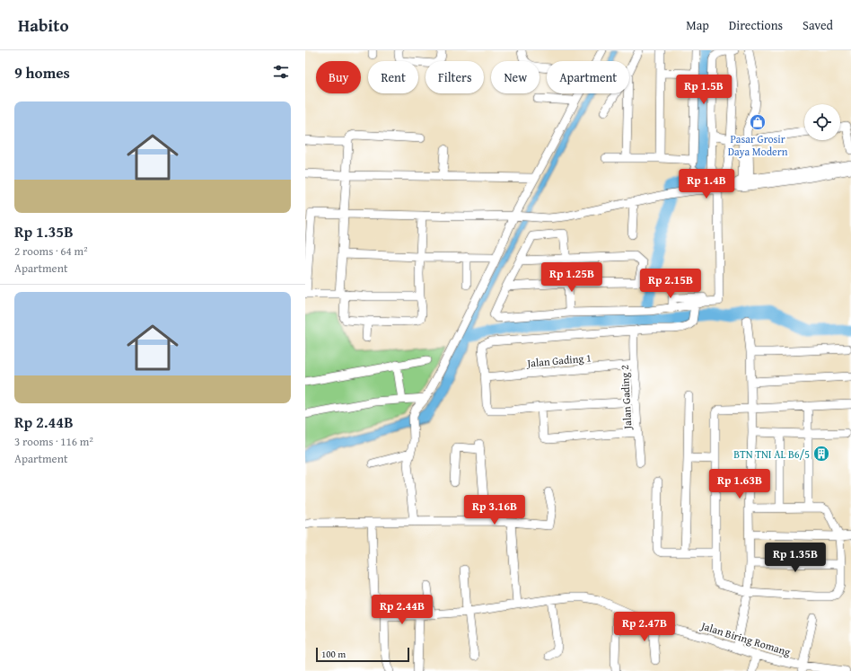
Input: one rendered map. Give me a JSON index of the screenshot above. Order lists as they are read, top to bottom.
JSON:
{
  "streets": {
    "street": ["Jalan Gading 1", "Jalan Gading 2", "Jalan Biring Romang"]
  },
  "crossings": [
    ["Jalan Gading 1", "Jalan Gading 2"]
  ],
  "places": {
    "shop": ["Pasar Grosir Daya Modern"],
    "building": ["BTN TNI AL B6/5"]
  },
  "scale_bar": "100 m",
  "page": {
    "header": "Habito",
    "nav": ["Map", "Directions", "Saved"],
    "heading": "9 homes",
    "chip": [
      "Buy",
      "Rent",
      "Filters",
      "New",
      "Apartment"
    ],
    "price": [
      "Rp 1.5B",
      "Rp 1.4B",
      "Rp 1.25B",
      "Rp 2.15B",
      "Rp 1.63B",
      "Rp 3.16B",
      "Rp 1.35B",
      "Rp 2.44B",
      "Rp 2.47B"
    ],
    "list": [
      {
        "name": "Rp 1.35B",
        "note": "2 rooms · 64 m² · Apartment"
      },
      {
        "name": "Rp 2.44B",
        "note": "3 rooms · 116 m² · Apartment"
      }
    ],
    "scale": "100 m"
  }
}
